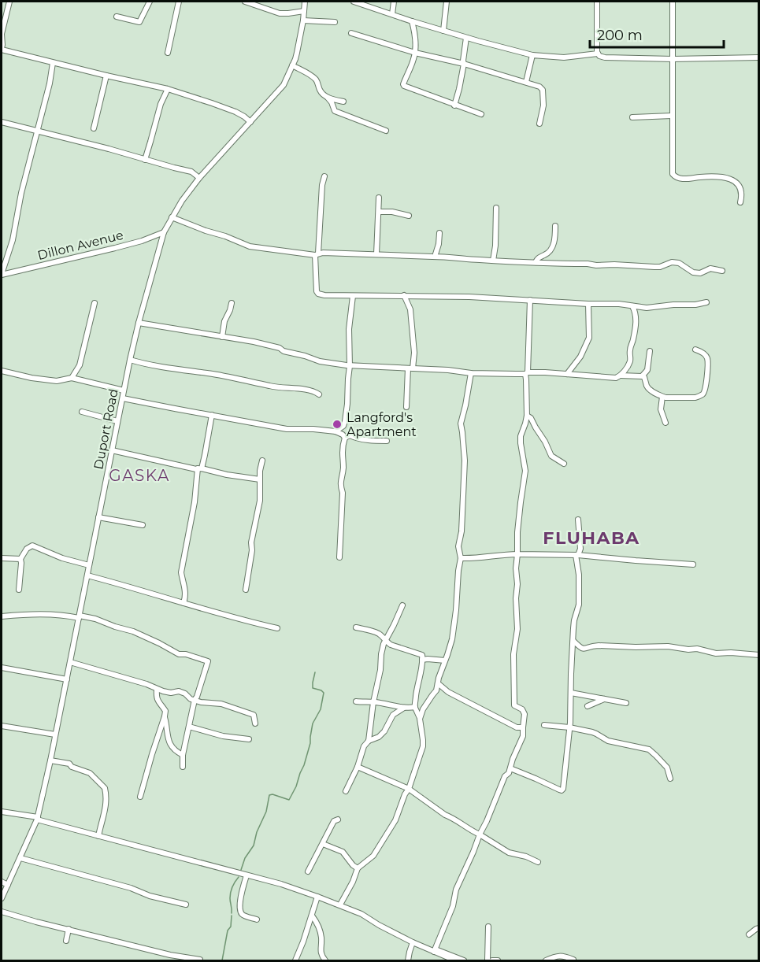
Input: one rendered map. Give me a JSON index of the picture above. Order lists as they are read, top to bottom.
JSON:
{
  "streets": {
    "street": ["Dillon Avenue", "Duport Road"]
  },
  "crossings": [
    ["Dillon Avenue", "Duport Road"]
  ],
  "districts": ["GASKA", "FLUHABA"],
  "places": ["Langford's Apartment"],
  "scale_bar": "200 m"
}
